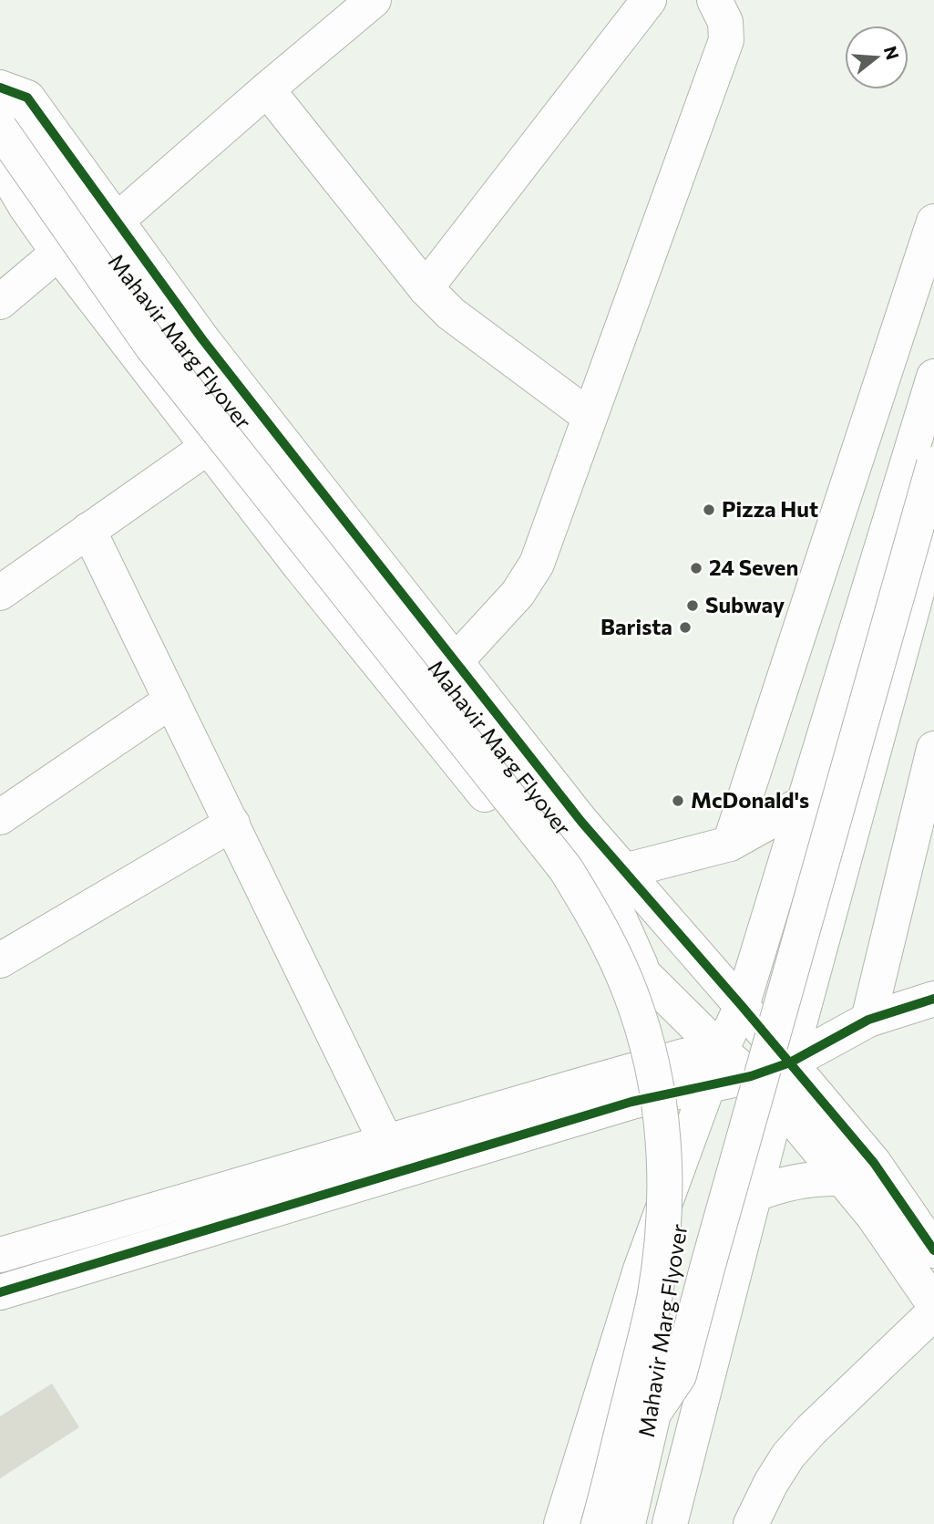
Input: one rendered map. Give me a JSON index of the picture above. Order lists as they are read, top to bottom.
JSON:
{
  "streets": {
    "main road": ["Mahavir Marg Flyover"]
  },
  "places": [
    "Pizza Hut",
    "24 Seven",
    "Subway",
    "Barista",
    "McDonald's"
  ],
  "north": "right"
}
